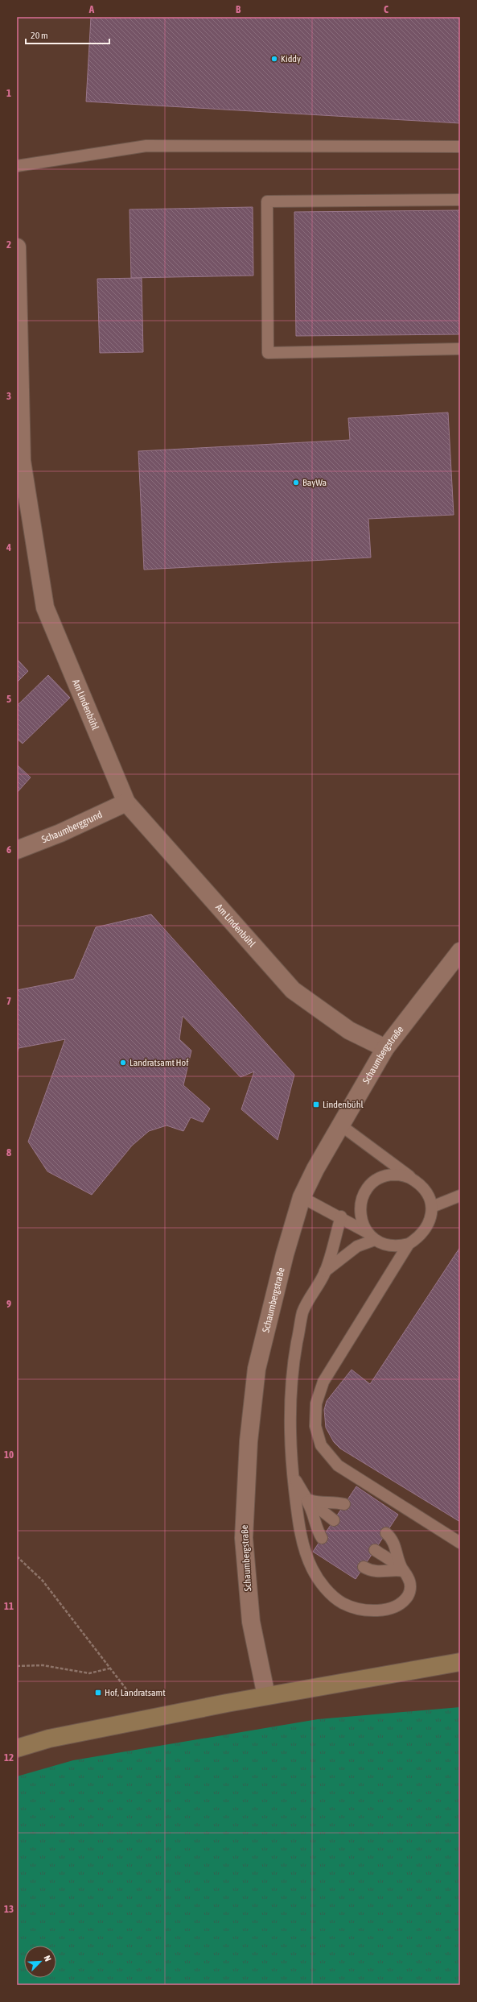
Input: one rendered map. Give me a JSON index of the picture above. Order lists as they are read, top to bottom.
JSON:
{
  "streets": {
    "street": ["Am Lindenbühl", "Schaumberggrund", "Schaumbergstraße"]
  },
  "crossings": [
    ["Am Lindenbühl", "Schaumberggrund"],
    ["Am Lindenbühl", "Schaumbergstraße"]
  ],
  "places": {
    "other": ["Kiddy", "BayWa", "Landratsamt Hof"],
    "transit": ["Lindenbühl", "Hof, Landratsamt"]
  },
  "scale_bar": "20 m",
  "north": "top right",
  "grid": {
    "columns": ["A", "B", "C"],
    "rows": [
      "1",
      "2",
      "3",
      "4",
      "5",
      "6",
      "7",
      "8",
      "9",
      "10",
      "11",
      "12",
      "13"
    ]
  }
}
